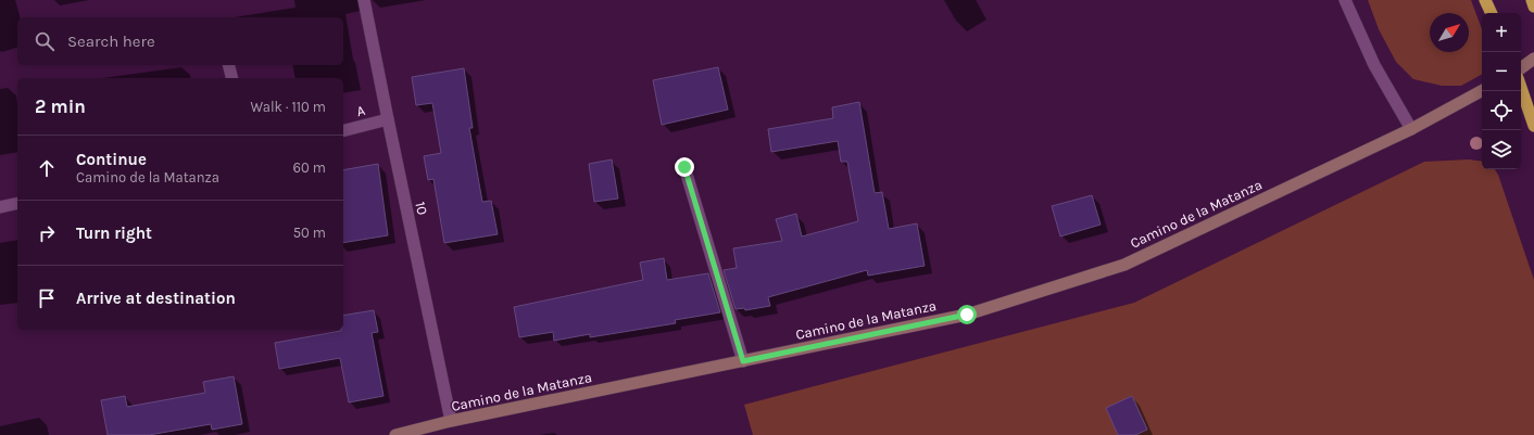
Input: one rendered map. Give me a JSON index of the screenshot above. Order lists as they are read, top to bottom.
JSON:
{
  "streets": {
    "main road": ["Camino de la Matanza"],
    "street": ["A", "10"]
  },
  "crossings": [
    ["A", "10"],
    ["10", "Camino de la Matanza"]
  ],
  "north": "top right",
  "page": {
    "map_buttons": ["+", "−"],
    "search": "Search here",
    "heading": ["2 min", "Walk · 110 m"],
    "list": [
      ["Continue", "Camino de la Matanza", "60 m"],
      ["Turn right", "50 m"],
      "Arrive at destination"
    ]
  }
}
